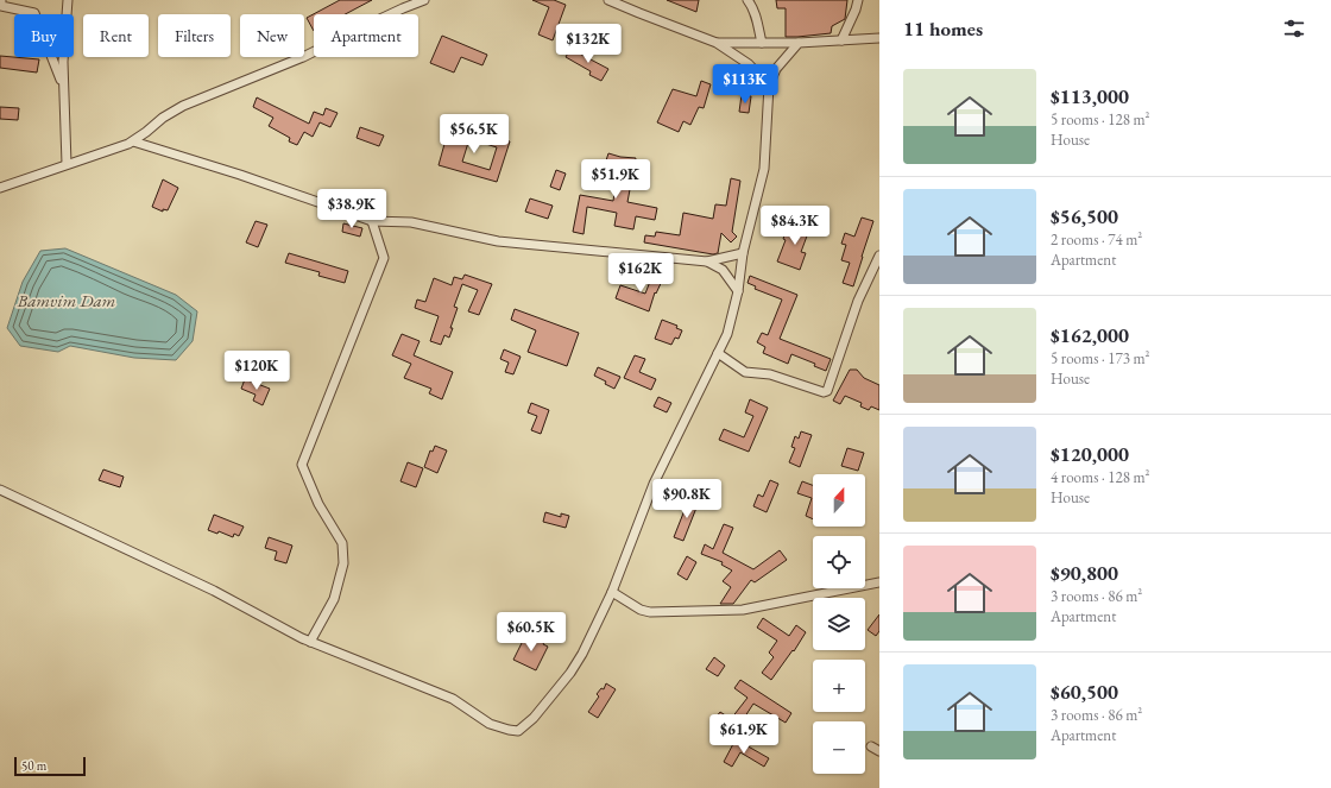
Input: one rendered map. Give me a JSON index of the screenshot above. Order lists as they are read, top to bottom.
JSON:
{
  "water": ["Bamvim Dam"],
  "scale_bar": "50 m",
  "north": "top",
  "page": {
    "heading": "11 homes",
    "chip": [
      "Buy",
      "Rent",
      "Filters",
      "New",
      "Apartment"
    ],
    "price": [
      "$132K",
      "$113K",
      "$56.5K",
      "$51.9K",
      "$38.9K",
      "$84.3K",
      "$162K",
      "$120K",
      "$90.8K",
      "$60.5K",
      "$61.9K"
    ],
    "list": [
      {
        "name": "$113,000",
        "note": "5 rooms · 128 m² · House"
      },
      {
        "name": "$56,500",
        "note": "2 rooms · 74 m² · Apartment"
      },
      {
        "name": "$162,000",
        "note": "5 rooms · 173 m² · House"
      },
      {
        "name": "$120,000",
        "note": "4 rooms · 128 m² · House"
      },
      {
        "name": "$90,800",
        "note": "3 rooms · 86 m² · Apartment"
      },
      {
        "name": "$60,500",
        "note": "3 rooms · 86 m² · Apartment"
      }
    ],
    "map_buttons": ["+", "−"],
    "scale": "50 m"
  }
}
